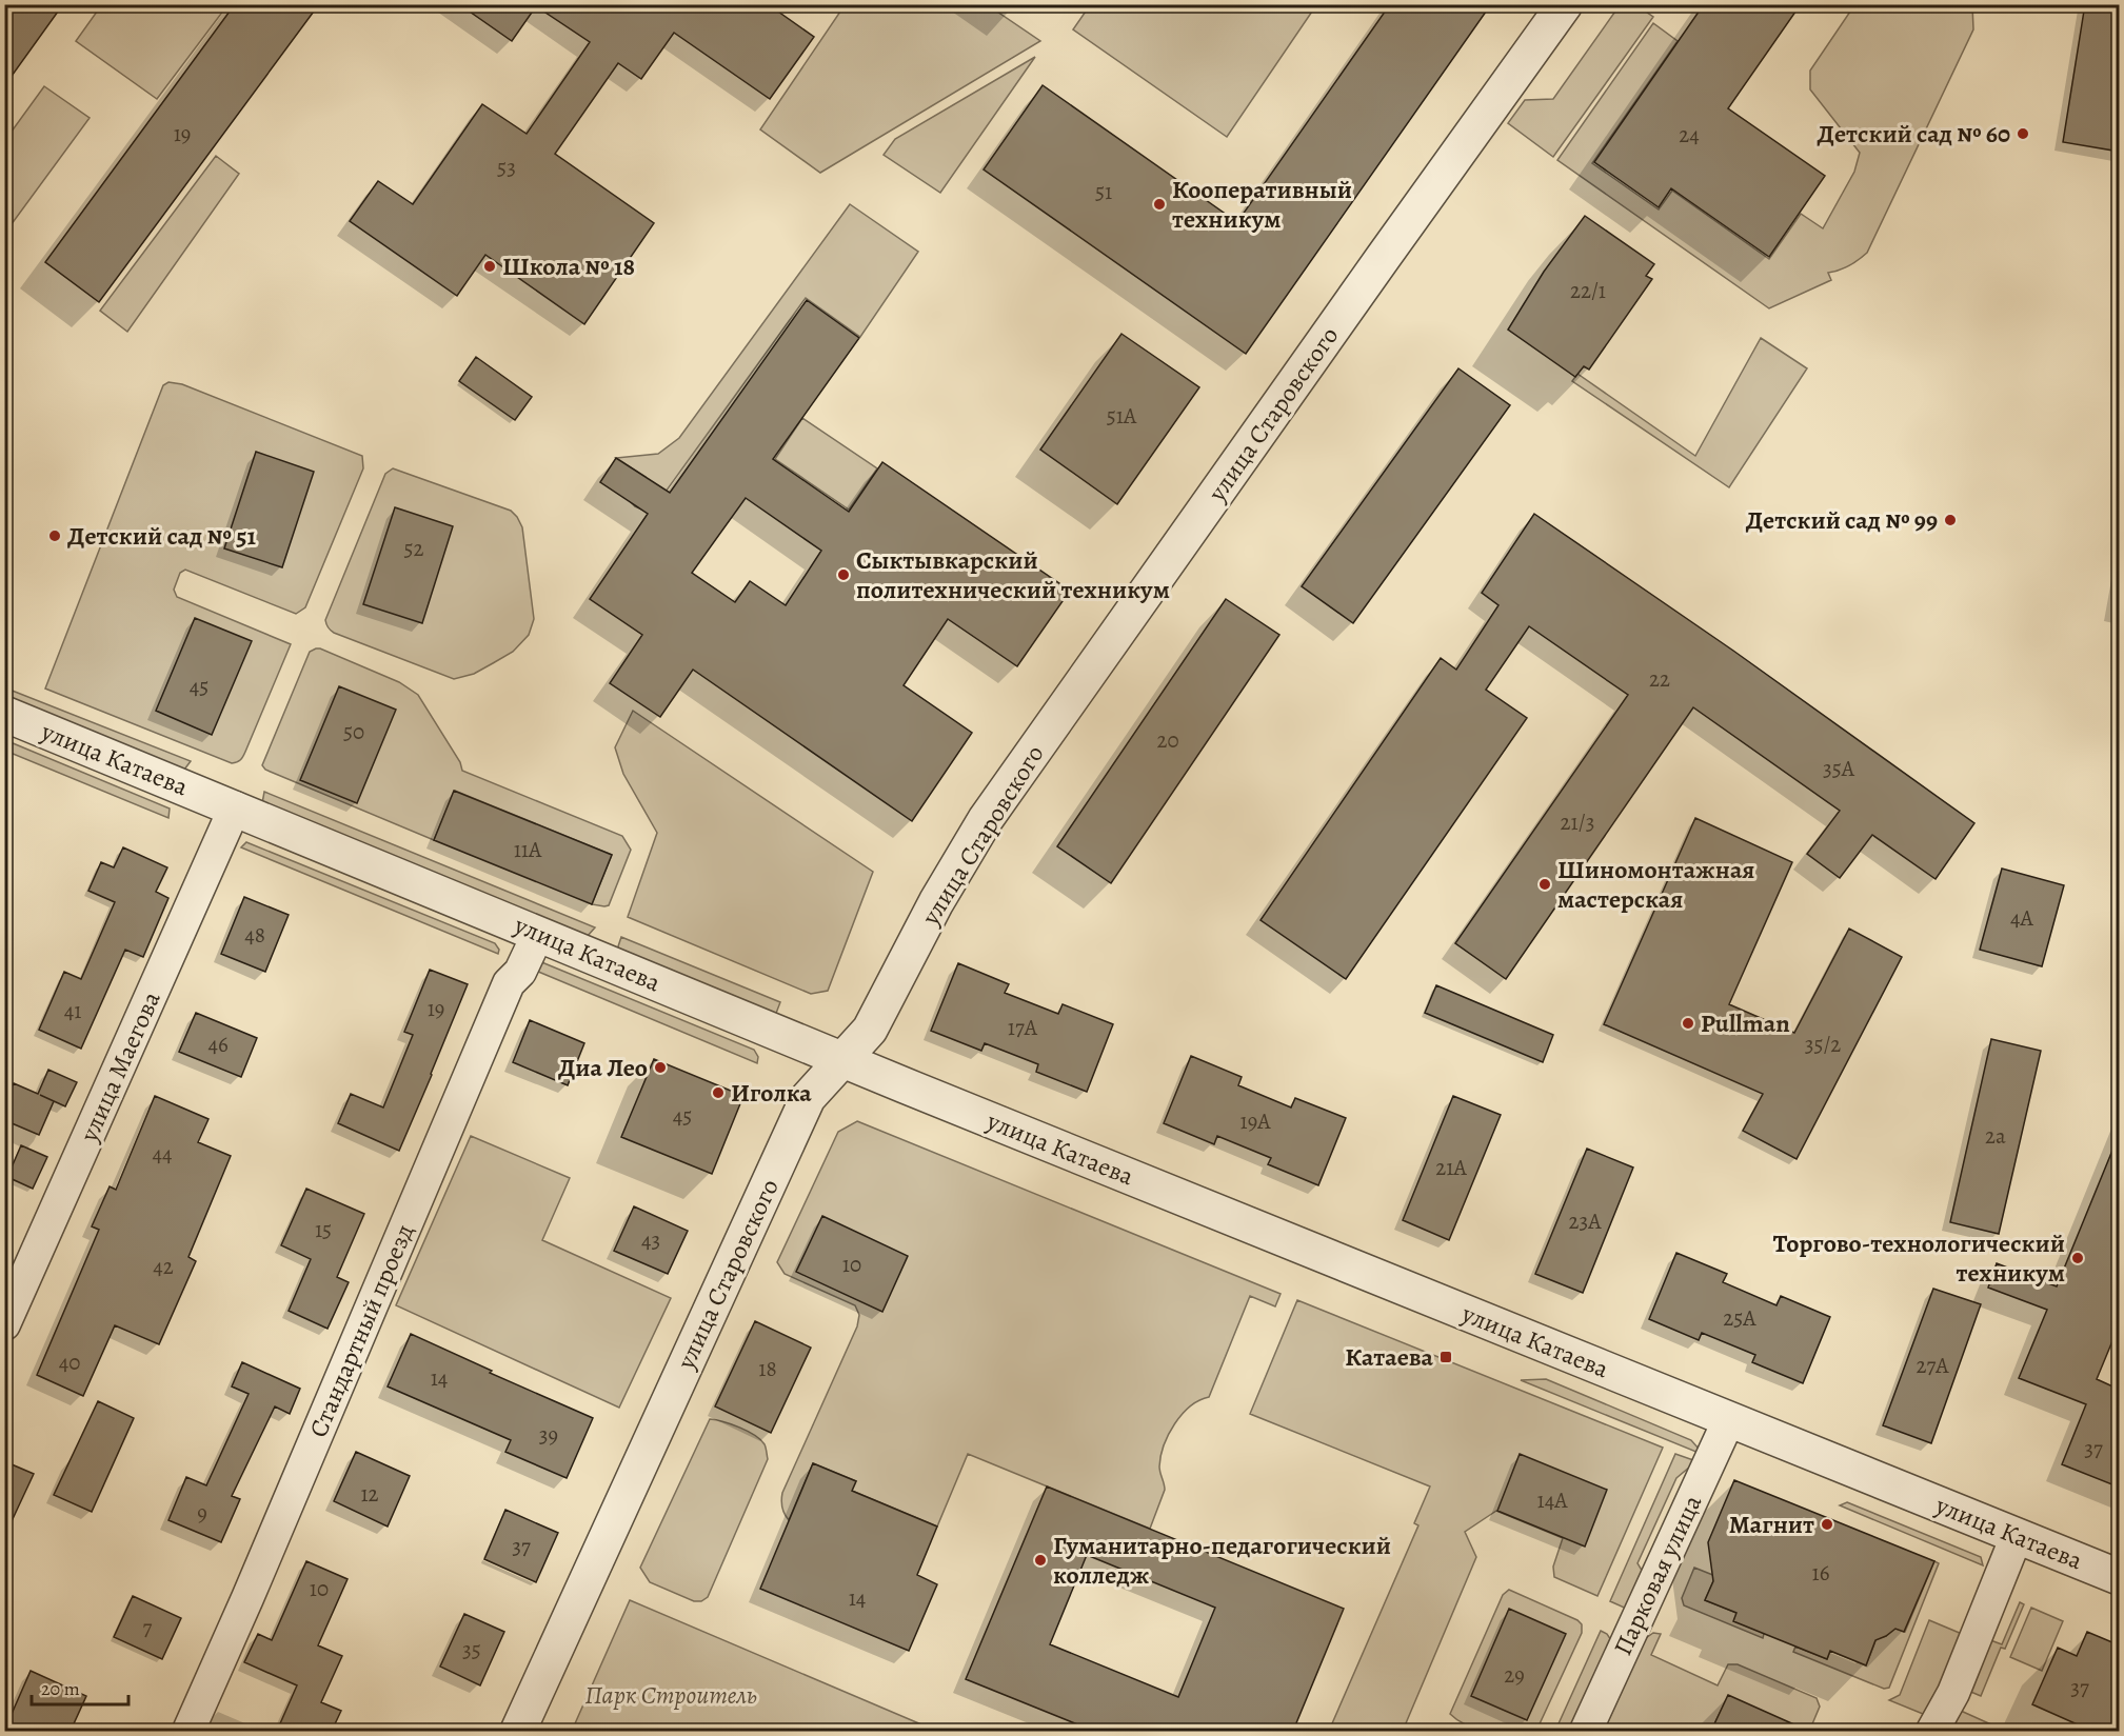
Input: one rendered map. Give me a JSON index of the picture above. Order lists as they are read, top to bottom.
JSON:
{
  "streets": {
    "street": [
      "улица Старовского",
      "улица Катаева",
      "улица Маегова",
      "Стандартный проезд",
      "Парковая улица"
    ]
  },
  "crossings": [
    ["улица Старовского", "улица Катаева"],
    ["улица Катаева", "улица Маегова"],
    ["улица Катаева", "Стандартный проезд"],
    ["улица Катаева", "Парковая улица"]
  ],
  "parks": ["Парк Строитель"],
  "places": {
    "other": [
      "Детский сад № 60",
      "Кооперативный техникум",
      "Школа № 18",
      "Детский сад № 99",
      "Детский сад № 51",
      "Сыктывкарский политехнический техникум",
      "Шиномонтажная мастерская",
      "Pullman",
      "Диа Лео",
      "Иголка",
      "Торгово-технологический техникум",
      "Магнит",
      "Гуманитарно-педагогический колледж"
    ],
    "transit": ["Катаева"]
  },
  "house_numbers": [
    "19",
    "24",
    "53",
    "51",
    "22/1",
    "51А",
    "52",
    "22",
    "45",
    "50",
    "20",
    "35А",
    "21/3",
    "11А",
    "4А",
    "48",
    "19",
    "41",
    "17А",
    "46",
    "35/2",
    "45",
    "19А",
    "2a",
    "44",
    "21А",
    "23А",
    "15",
    "43",
    "10",
    "42",
    "25А",
    "40",
    "27А",
    "18",
    "14",
    "39",
    "37",
    "12",
    "14А",
    "9",
    "37",
    "16",
    "10",
    "14",
    "7",
    "35",
    "29",
    "37"
  ],
  "scale_bar": "20 m"
}
